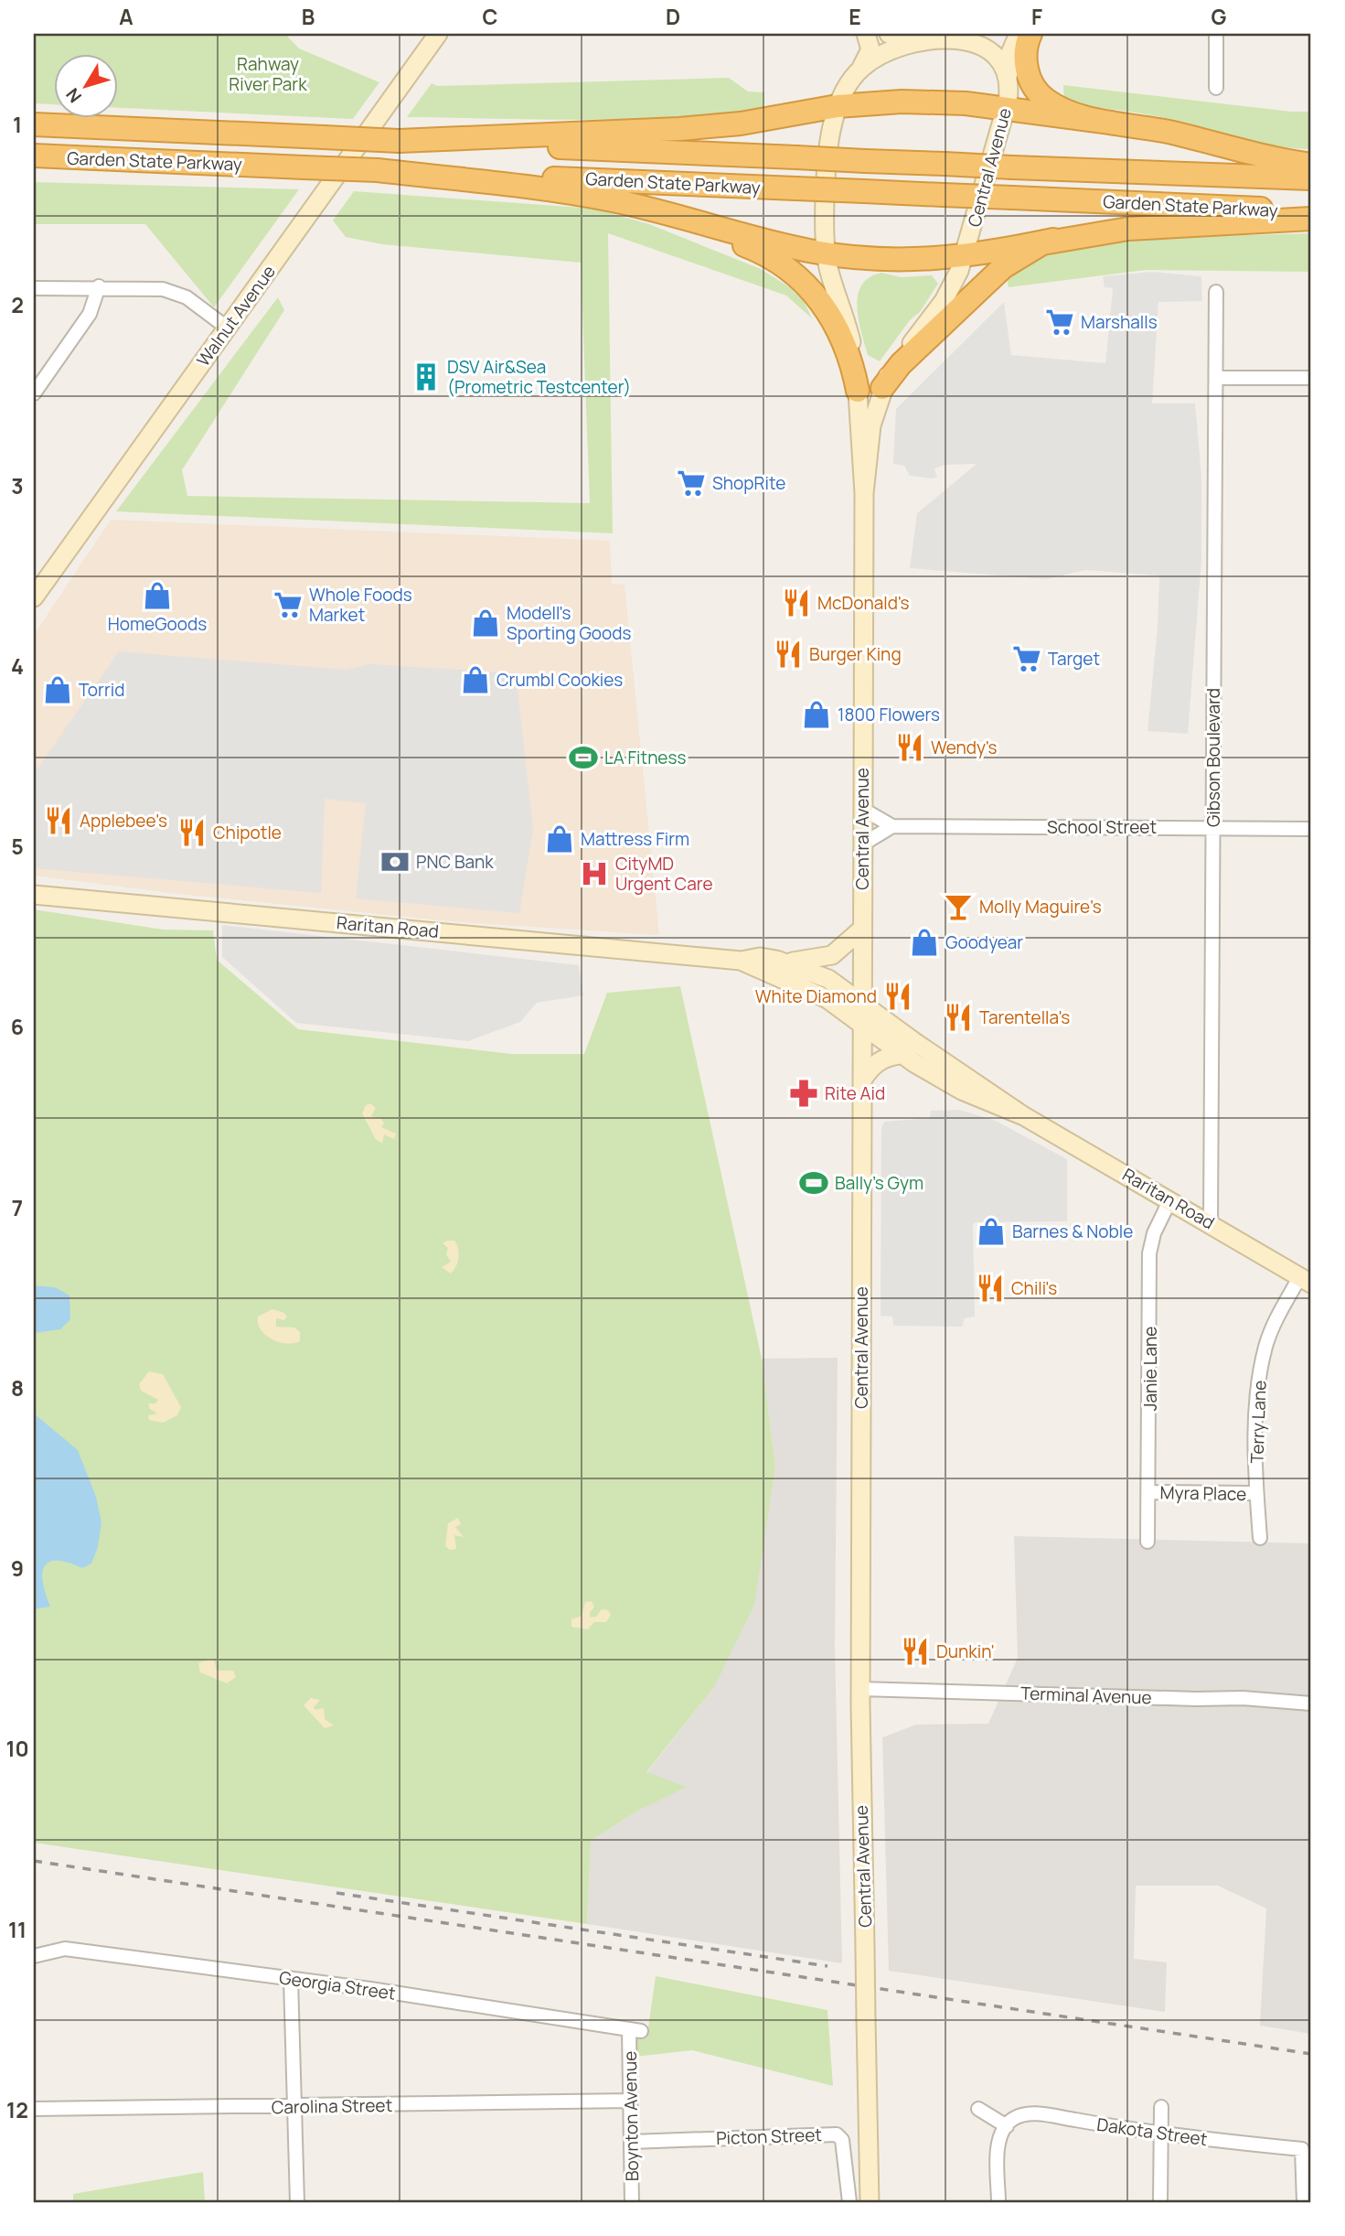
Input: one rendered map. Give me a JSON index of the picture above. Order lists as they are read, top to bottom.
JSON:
{
  "streets": {
    "highway": ["Garden State Parkway"],
    "main road": ["Central Avenue", "Walnut Avenue", "Raritan Road"],
    "street": [
      "Gibson Boulevard",
      "School Street",
      "Janie Lane",
      "Terry Lane",
      "Myra Place",
      "Terminal Avenue",
      "Georgia Street",
      "Carolina Street",
      "Boynton Avenue",
      "Dakota Street",
      "Picton Street"
    ]
  },
  "crossings": [
    ["Central Avenue", "School Street"],
    ["Central Avenue", "Raritan Road"],
    ["Central Avenue", "Terminal Avenue"],
    ["Gibson Boulevard", "School Street"],
    ["Gibson Boulevard", "Raritan Road"],
    ["Raritan Road", "Janie Lane"],
    ["Raritan Road", "Terry Lane"],
    ["Janie Lane", "Myra Place"],
    ["Terry Lane", "Myra Place"],
    ["Georgia Street", "Boynton Avenue"],
    ["Carolina Street", "Boynton Avenue"],
    ["Boynton Avenue", "Picton Street"]
  ],
  "parks": ["Rahway River Park"],
  "places": {
    "supermarket": [
      "Marshalls",
      "ShopRite",
      "Whole Foods Market",
      "Target"
    ],
    "building": ["DSV Air&Sea (Prometric Testcenter)"],
    "shop": [
      "HomeGoods",
      "Modell's Sporting Goods",
      "Crumbl Cookies",
      "Torrid",
      "1800 Flowers",
      "Mattress Firm",
      "Goodyear",
      "Barnes & Noble"
    ],
    "restaurant": [
      "McDonald's",
      "Burger King",
      "Wendy's",
      "Applebee's",
      "Chipotle",
      "White Diamond",
      "Tarentella's",
      "Chili's",
      "Dunkin'"
    ],
    "sports": ["LA Fitness", "Bally's Gym"],
    "bank": ["PNC Bank"],
    "hospital": ["CityMD Urgent Care"],
    "bar": ["Molly Maguire's"],
    "pharmacy": ["Rite Aid"]
  },
  "north": "bottom left",
  "grid": {
    "columns": [
      "A",
      "B",
      "C",
      "D",
      "E",
      "F",
      "G"
    ],
    "rows": [
      "1",
      "2",
      "3",
      "4",
      "5",
      "6",
      "7",
      "8",
      "9",
      "10",
      "11",
      "12"
    ]
  }
}
